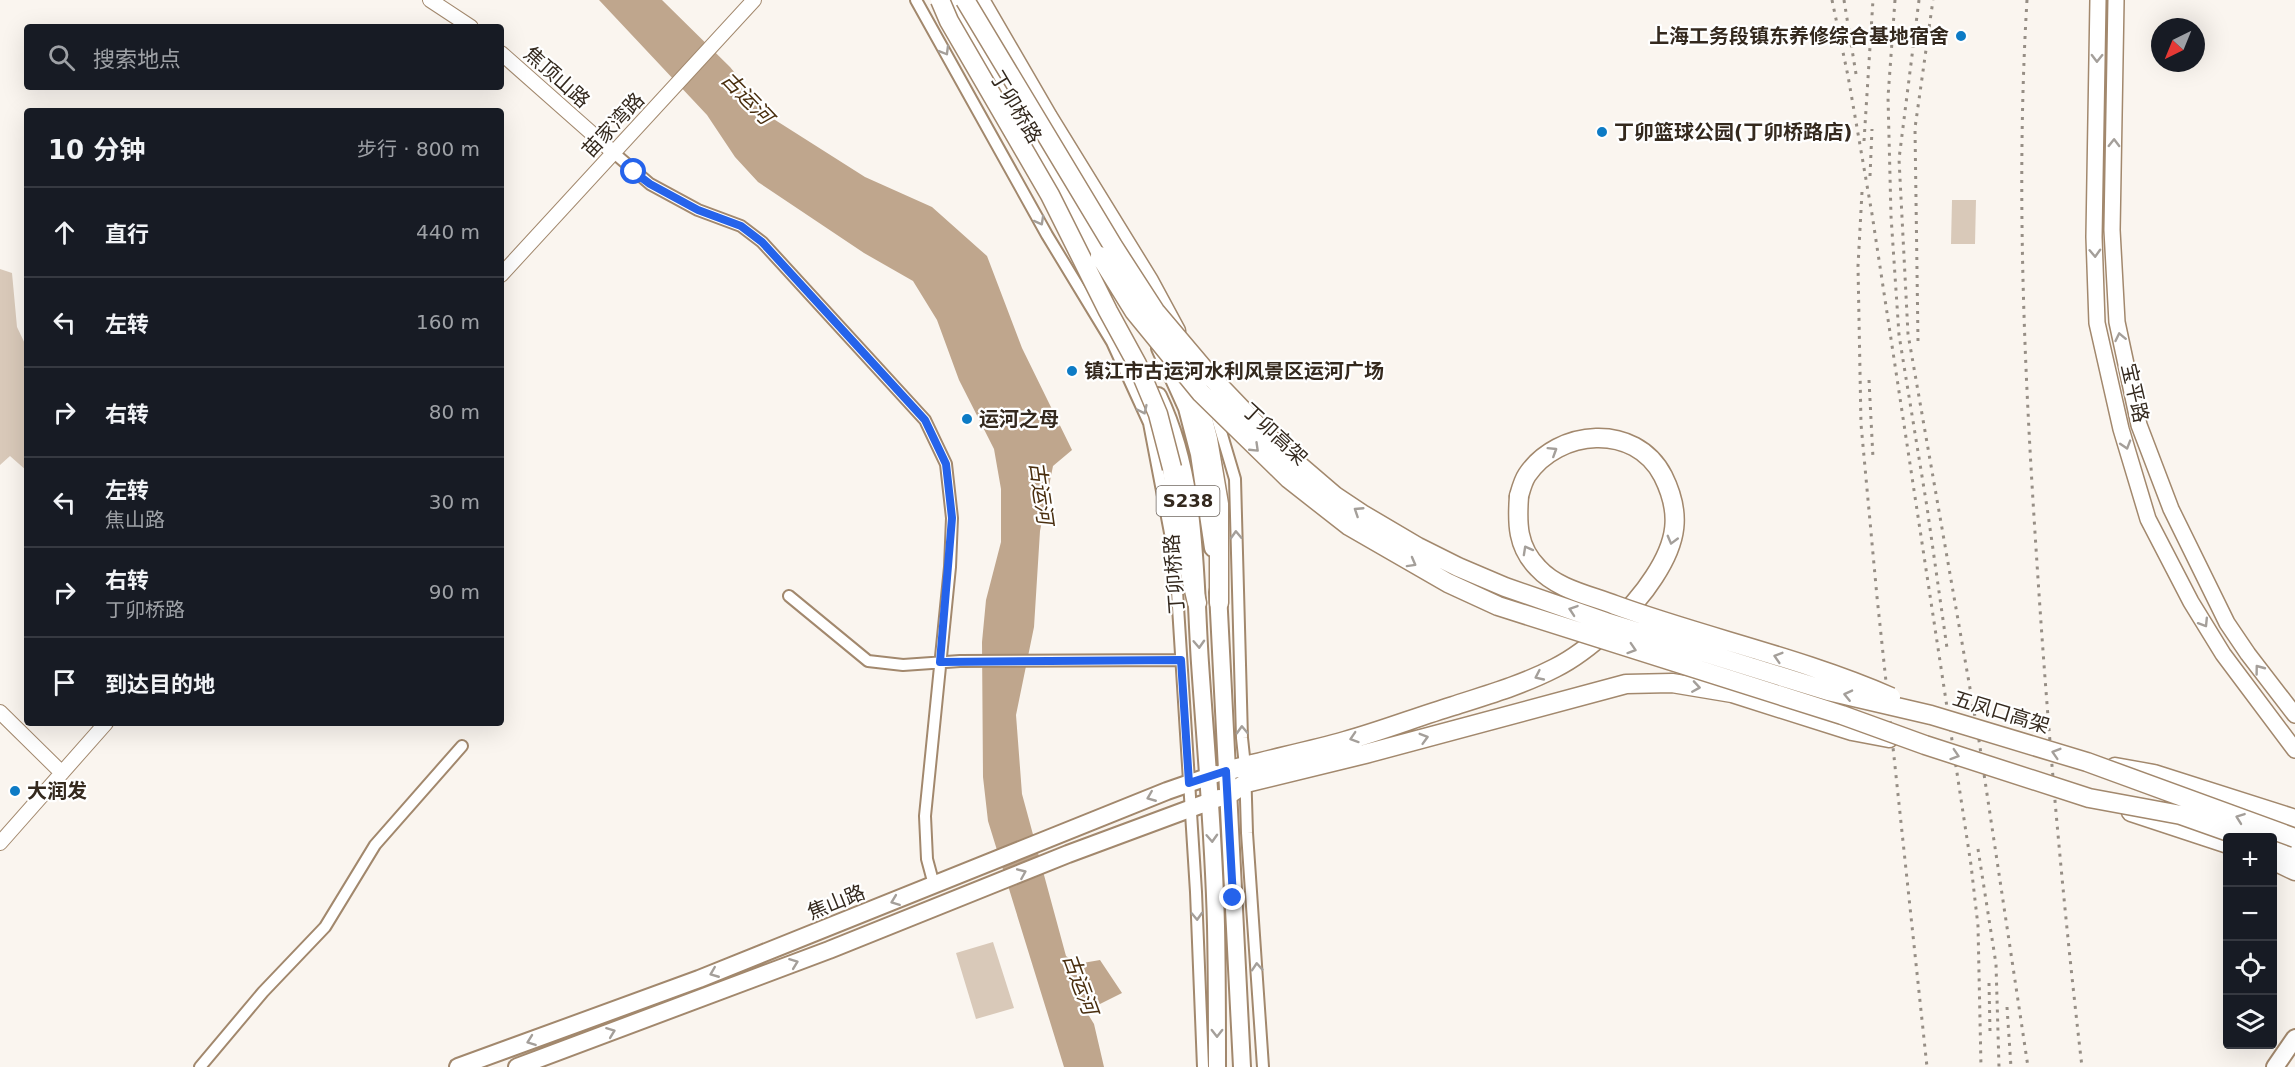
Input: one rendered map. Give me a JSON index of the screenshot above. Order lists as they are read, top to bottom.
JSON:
{
  "streets": {
    "highway": ["丁卯高架", "五凤口高架"],
    "main road": [
      "丁卯桥路",
      "宝平路",
      "S238",
      "焦山路"
    ],
    "street": ["焦顶山路", "苗家湾路"]
  },
  "crossings": [
    ["焦顶山路", "苗家湾路"],
    ["丁卯桥路", "焦山路"],
    ["丁卯高架", "五凤口高架"]
  ],
  "water": ["古运河"],
  "places": [
    "上海工务段镇东养修综合基地宿舍",
    "丁卯篮球公园(丁卯桥路店)",
    "镇江市古运河水利风景区运河广场",
    "运河之母",
    "大润发"
  ],
  "north": "bottom left",
  "page": {
    "search": "搜索地点",
    "heading": ["10 分钟", "步行 · 800 m"],
    "list": [
      ["直行", "440 m"],
      ["左转", "160 m"],
      ["右转", "80 m"],
      ["左转", "焦山路", "30 m"],
      ["右转", "丁卯桥路", "90 m"],
      "到达目的地"
    ],
    "map_buttons": ["+", "−"]
  }
}
